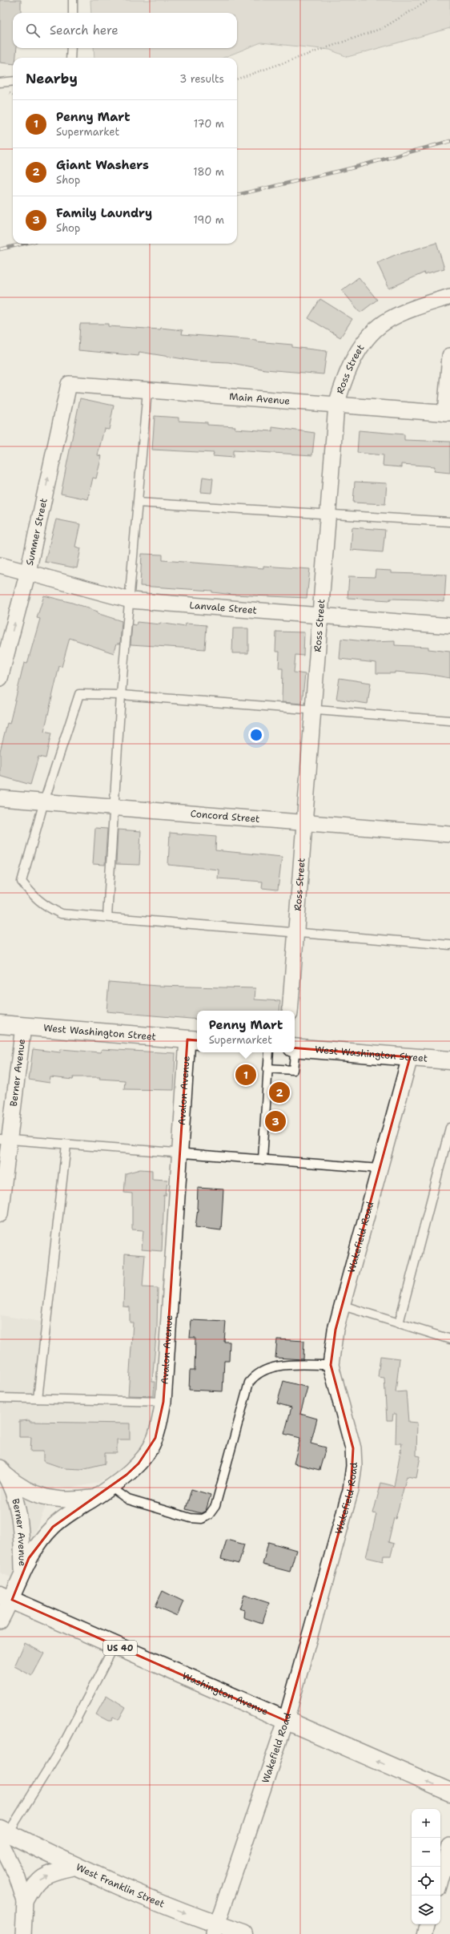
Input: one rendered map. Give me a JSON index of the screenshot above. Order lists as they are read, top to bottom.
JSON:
{
  "streets": {
    "main road": [
      "West Washington Street",
      "US 40",
      "Washington Avenue",
      "West Franklin Street"
    ],
    "street": [
      "Ross Street",
      "Main Avenue",
      "Summer Street",
      "Lanvale Street",
      "Concord Street",
      "Berner Avenue",
      "Avalon Avenue",
      "Wakefield Road"
    ]
  },
  "crossings": [
    ["Ross Street", "Main Avenue"],
    ["Ross Street", "Lanvale Street"],
    ["Ross Street", "Concord Street"],
    ["Main Avenue", "Summer Street"],
    ["Summer Street", "Lanvale Street"],
    ["West Washington Street", "Berner Avenue"],
    ["West Washington Street", "Avalon Avenue"],
    ["West Washington Street", "Wakefield Road"],
    ["Berner Avenue", "Avalon Avenue"],
    ["Avalon Avenue", "Washington Avenue"],
    ["Wakefield Road", "Washington Avenue"],
    ["Wakefield Road", "West Franklin Street"]
  ],
  "one_way": ["Summer Street", "Washington Avenue", "West Franklin Street"],
  "page": {
    "search": "Search here",
    "heading": ["Nearby", "3 results"],
    "list": [
      {
        "mark": "1",
        "name": "Penny Mart",
        "note": "Supermarket",
        "value": "170 m"
      },
      {
        "mark": "2",
        "name": "Giant Washers",
        "note": "Shop",
        "value": "180 m"
      },
      {
        "mark": "3",
        "name": "Family Laundry",
        "note": "Shop",
        "value": "190 m"
      }
    ],
    "popup": ["Penny Mart", "Supermarket"],
    "pins": ["1", "2", "3"],
    "map_buttons": ["+", "−"]
  }
}
